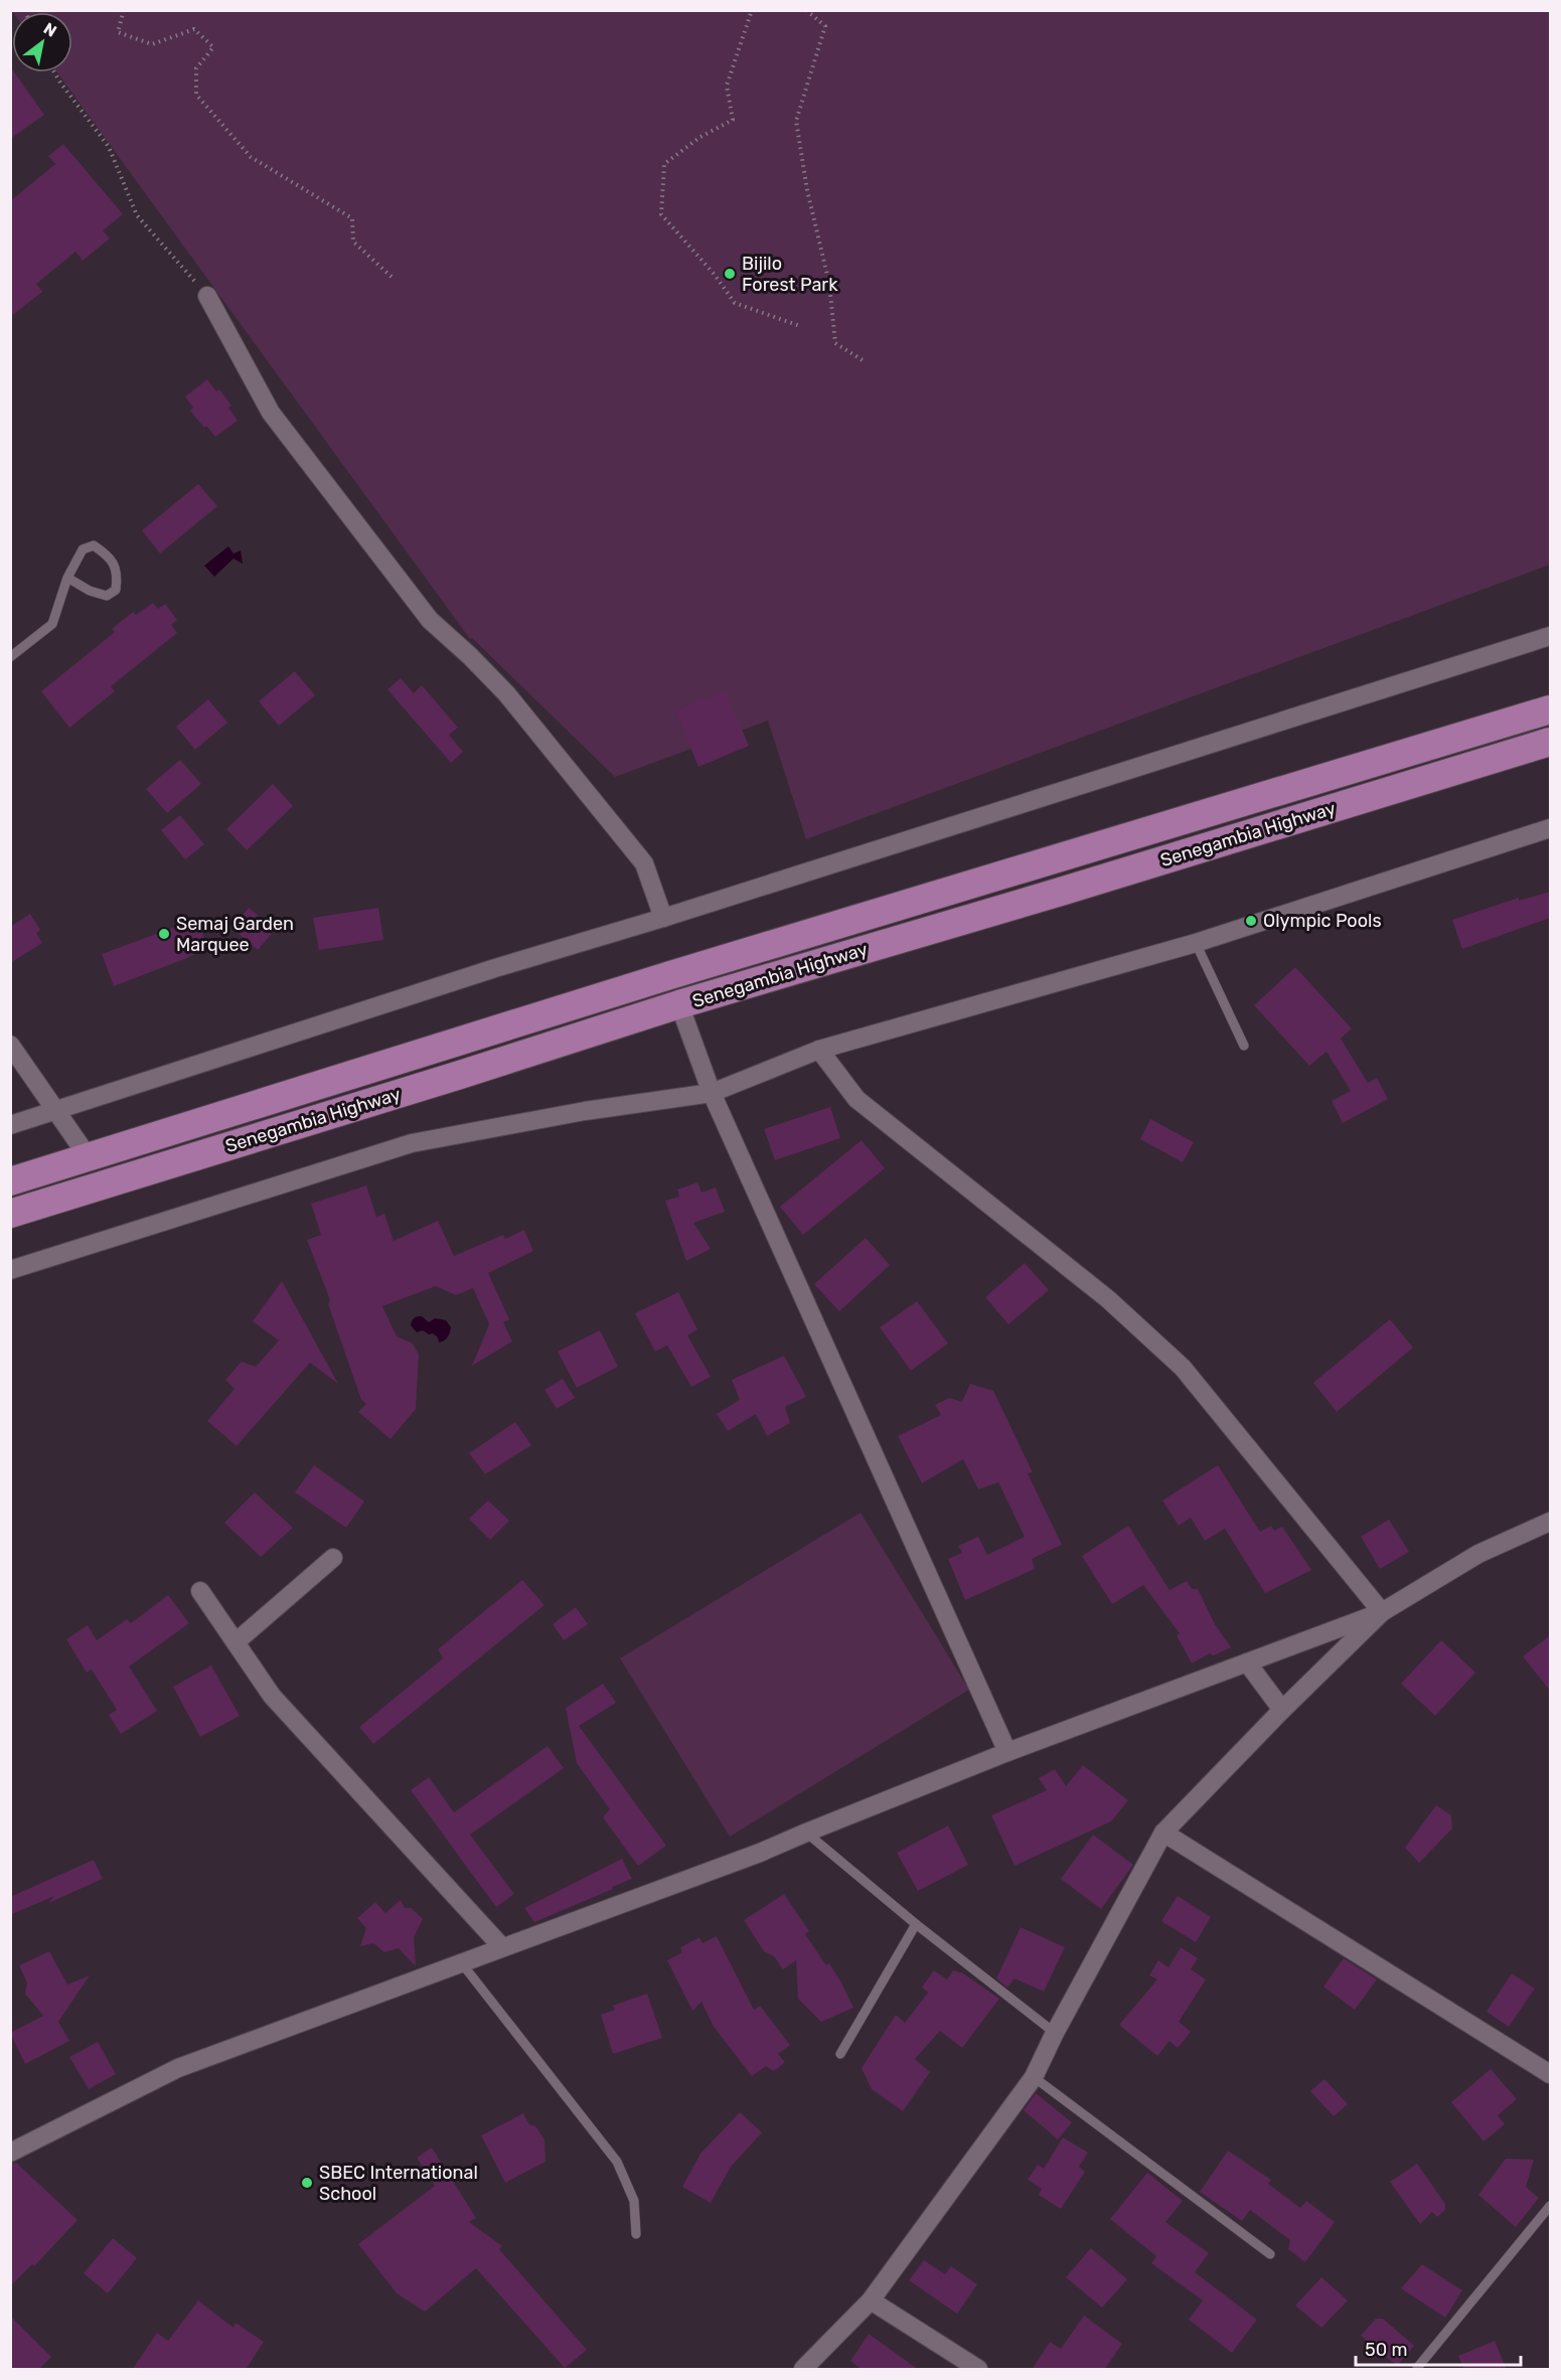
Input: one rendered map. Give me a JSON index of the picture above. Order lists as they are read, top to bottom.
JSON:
{
  "streets": {
    "main road": ["Senegambia Highway"]
  },
  "places": [
    "Bijilo Forest Park",
    "Olympic Pools",
    "Semaj Garden Marquee",
    "SBEC International School"
  ],
  "scale_bar": "50 m",
  "north": "top right"
}
